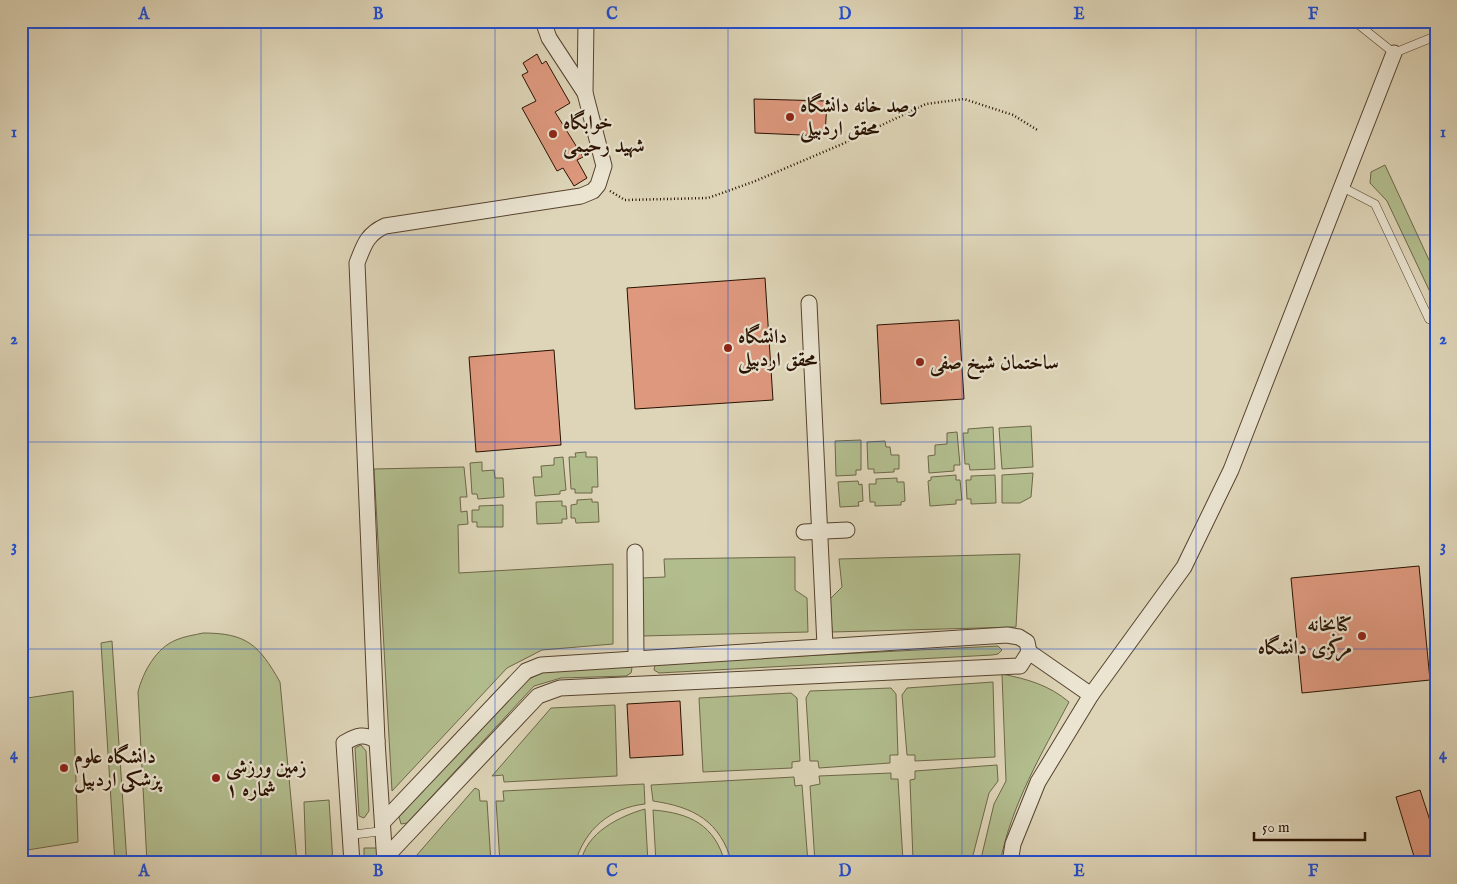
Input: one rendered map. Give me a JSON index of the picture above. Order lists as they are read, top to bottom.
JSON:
{
  "places": [
    "رصد خانه دانشگاه محقق اردبیلی",
    "خوابگاه شهید رحیمی",
    "دانشگاه محقق اردبیلی",
    "ساختمان شیخ صفی",
    "کتابخانه مرکزی دانشگاه",
    "دانشگاه علوم پزشکی اردبیل",
    "زمین ورزشی شماره ۱"
  ],
  "scale_bar": "50 m",
  "grid": {
    "columns": [
      "A",
      "B",
      "C",
      "D",
      "E",
      "F"
    ],
    "rows": [
      "1",
      "2",
      "3",
      "4"
    ]
  }
}
